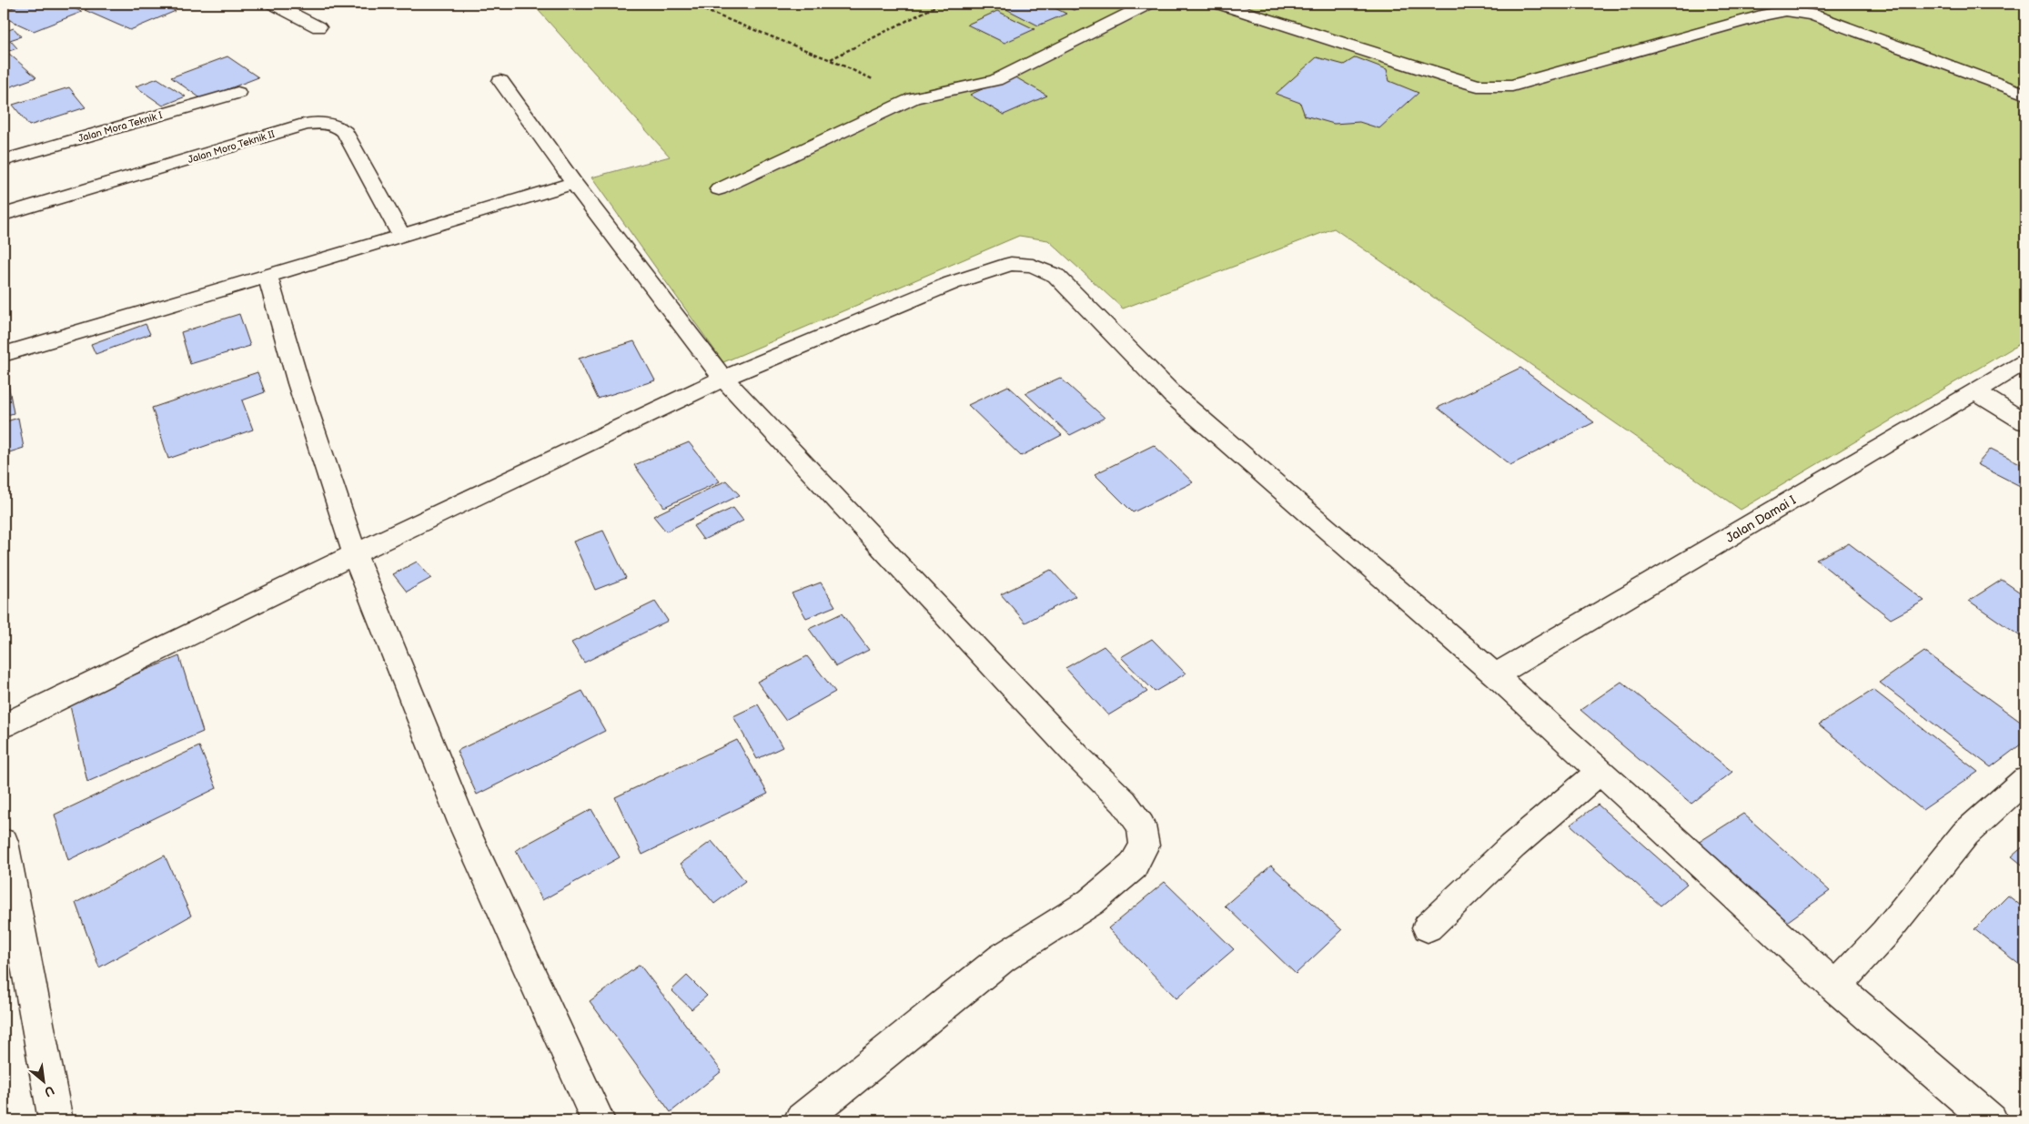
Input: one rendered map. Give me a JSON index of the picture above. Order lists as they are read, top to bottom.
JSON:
{
  "streets": {
    "street": ["Jalan Mora Teknik I", "Jalan Moro Teknik II", "Jalan Damai I"]
  },
  "north": "bottom right"
}
